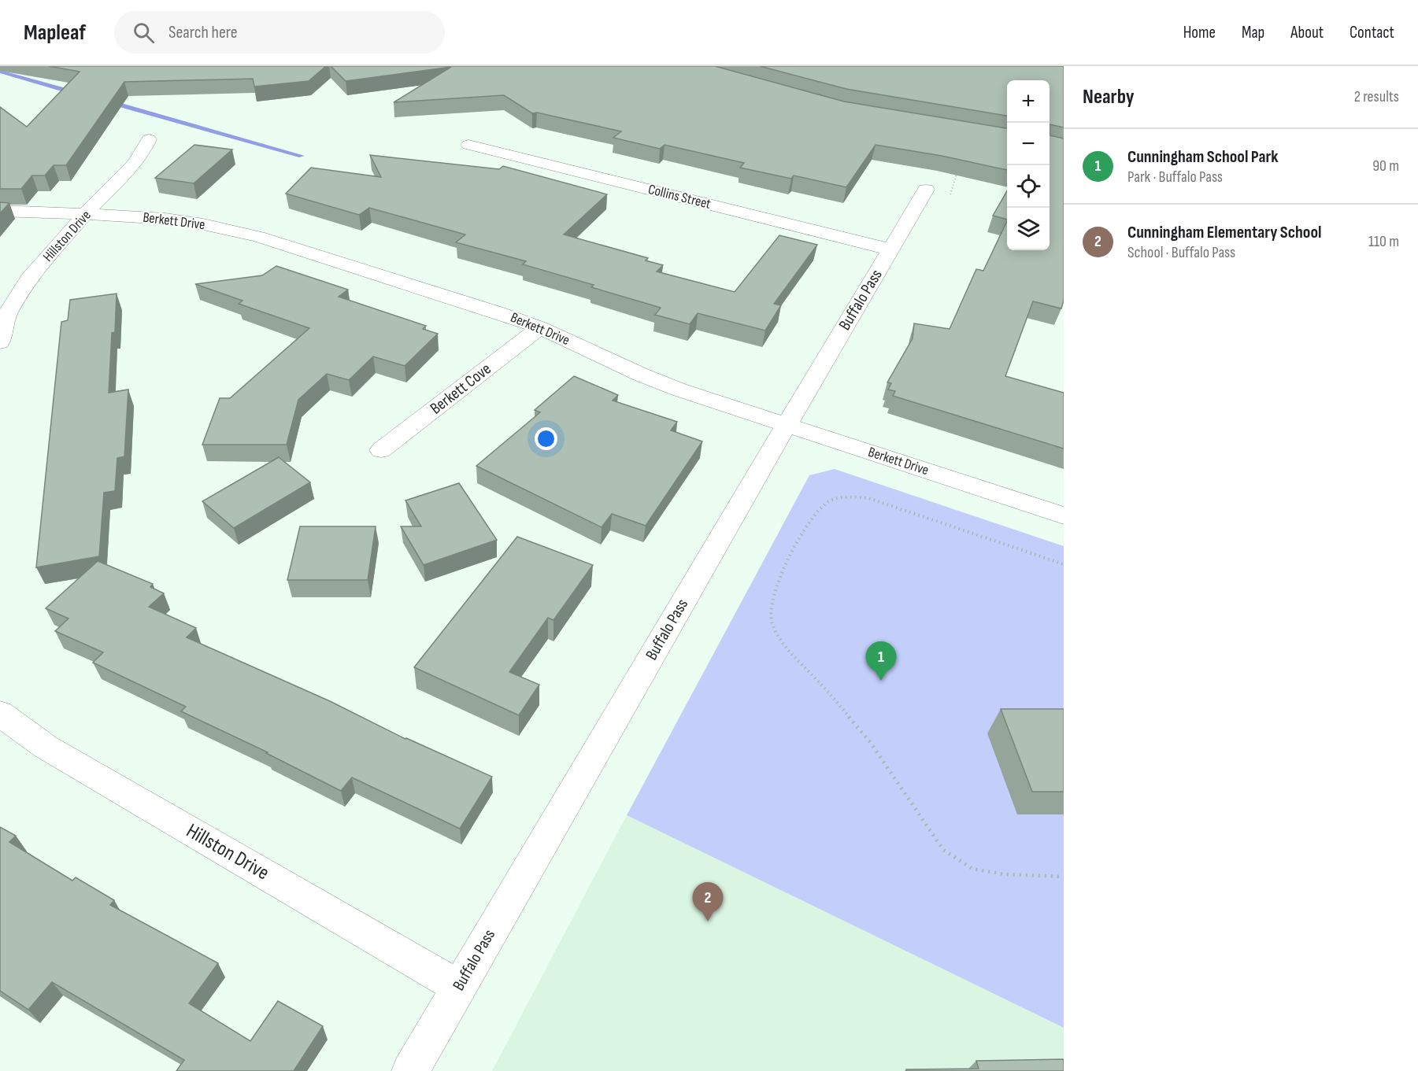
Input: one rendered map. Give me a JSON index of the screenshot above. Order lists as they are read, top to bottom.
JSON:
{
  "streets": {
    "street": [
      "Collins Street",
      "Berkett Drive",
      "Hillston Drive",
      "Buffalo Pass",
      "Berkett Cove"
    ]
  },
  "crossings": [
    ["Collins Street", "Buffalo Pass"],
    ["Berkett Drive", "Hillston Drive"],
    ["Berkett Drive", "Buffalo Pass"],
    ["Berkett Drive", "Berkett Cove"],
    ["Hillston Drive", "Buffalo Pass"]
  ],
  "page": {
    "header": "Mapleaf",
    "search": "Search here",
    "nav": [
      "Home",
      "Map",
      "About",
      "Contact"
    ],
    "heading": ["Nearby", "2 results"],
    "map_buttons": ["+", "−"],
    "list": [
      {
        "mark": "1",
        "name": "Cunningham School Park",
        "note": "Park · Buffalo Pass",
        "value": "90 m"
      },
      {
        "mark": "2",
        "name": "Cunningham Elementary School",
        "note": "School · Buffalo Pass",
        "value": "110 m"
      }
    ],
    "pins": ["1", "2"]
  }
}
